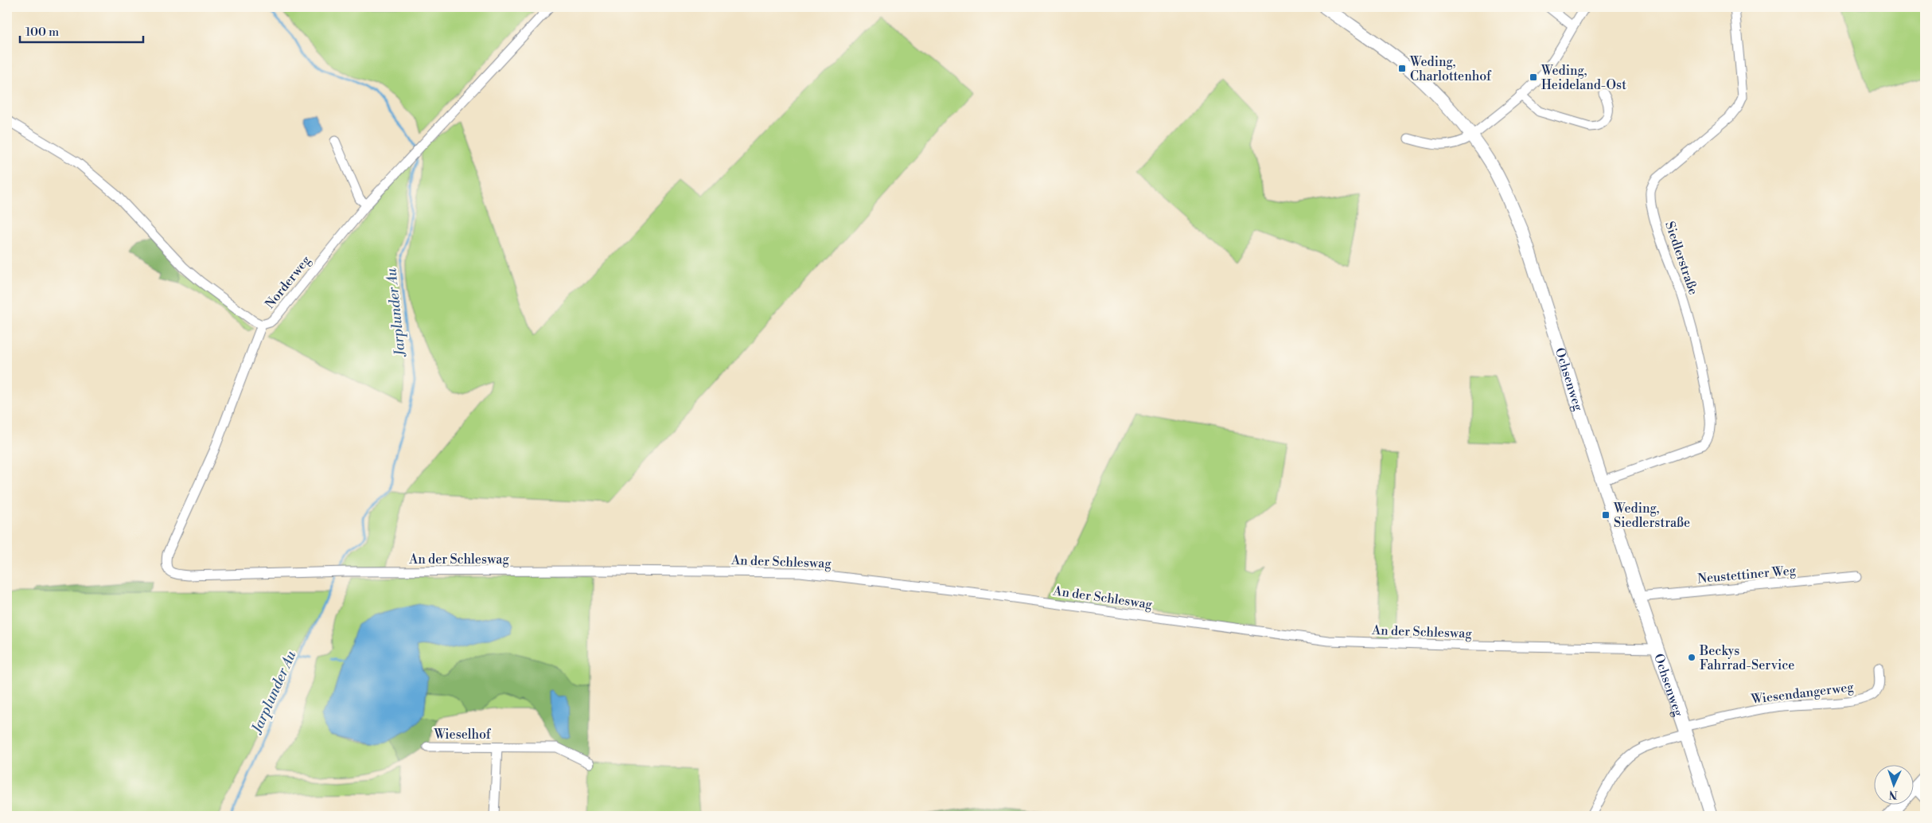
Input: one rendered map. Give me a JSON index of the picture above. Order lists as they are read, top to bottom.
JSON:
{
  "streets": {
    "main road": ["Ochsenweg"],
    "street": [
      "Siedlerstraße",
      "Norderweg",
      "An der Schleswag",
      "Neustettiner Weg",
      "Wiesendangerweg",
      "Wieselhof"
    ]
  },
  "crossings": [
    ["Siedlerstraße", "Ochsenweg"],
    ["Norderweg", "An der Schleswag"],
    ["Ochsenweg", "An der Schleswag"],
    ["Ochsenweg", "Neustettiner Weg"],
    ["Ochsenweg", "Wiesendangerweg"]
  ],
  "water": ["Jarplunder Au"],
  "places": {
    "transit": ["Weding, Charlottenhof", "Weding, Heideland-Ost", "Weding, Siedlerstraße"],
    "other": ["Beckys Fahrrad-Service"]
  },
  "scale_bar": "100 m",
  "north": "bottom"
}
